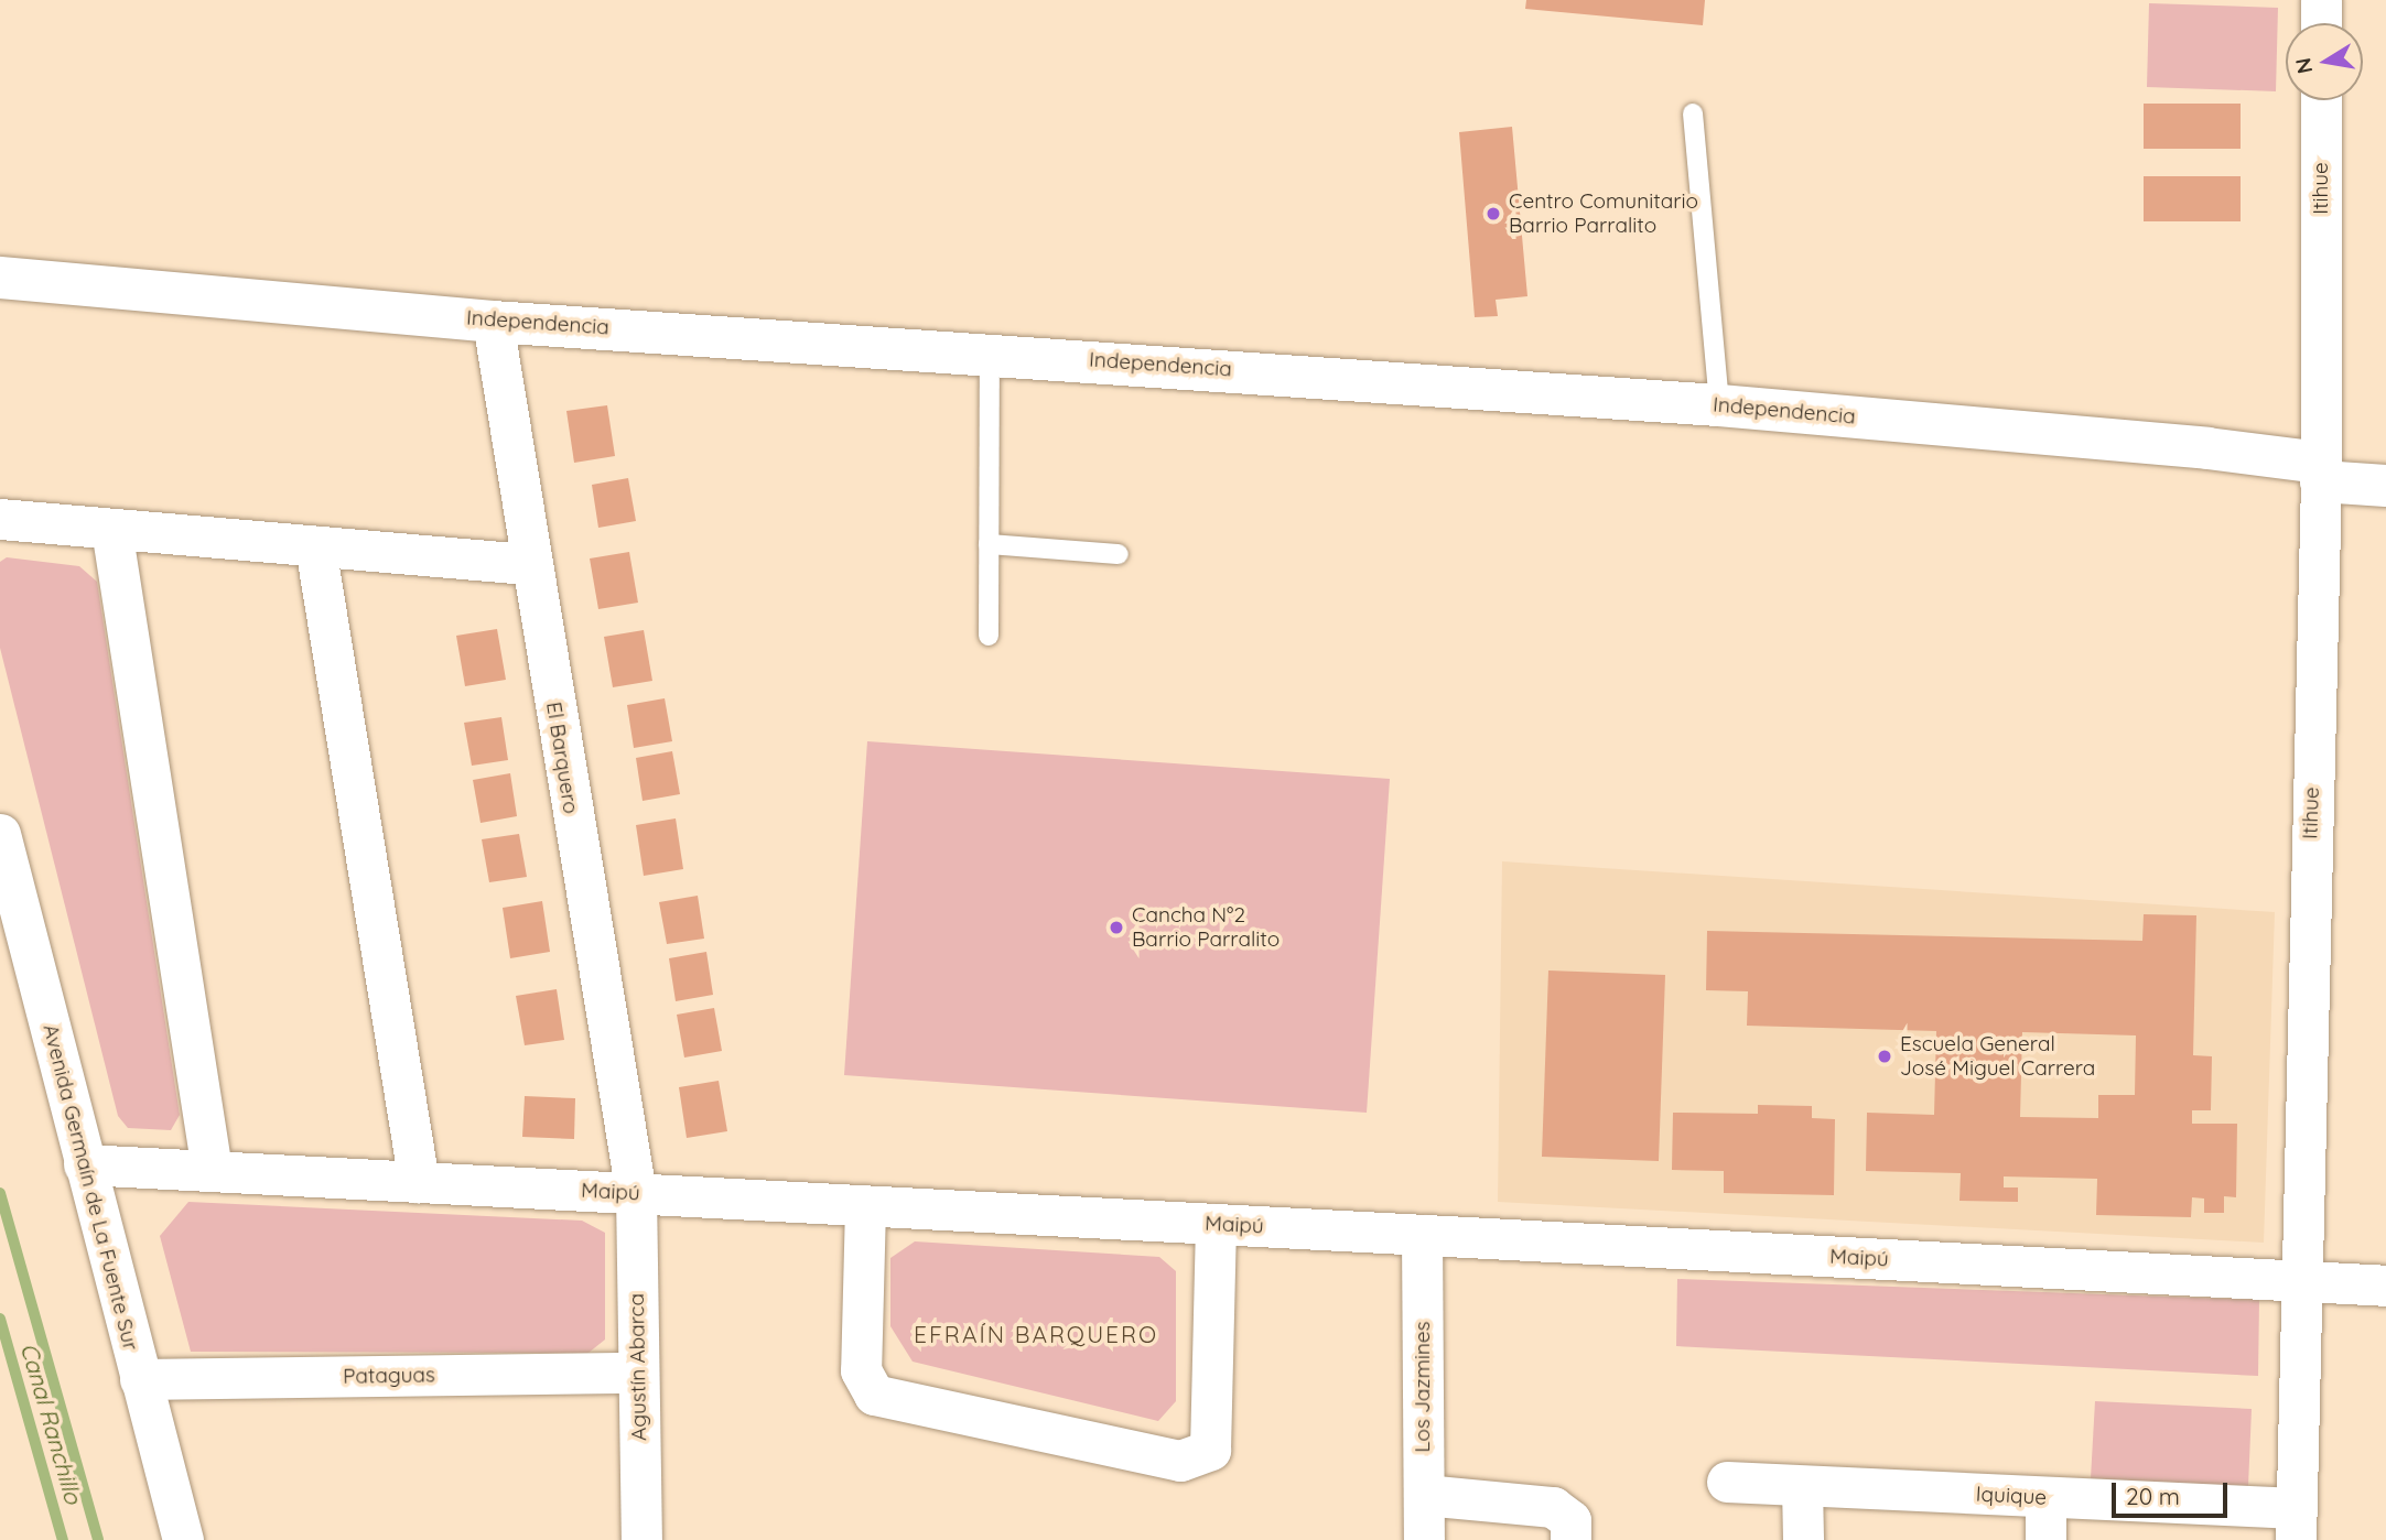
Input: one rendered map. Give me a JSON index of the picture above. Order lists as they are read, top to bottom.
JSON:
{
  "streets": {
    "street": [
      "Itihue",
      "Independencia",
      "El Barquero",
      "Avenida Germaín de La Fuente Sur",
      "Maipú",
      "Agustín Abarca",
      "Pataguas",
      "Los Jazmines",
      "Iquique"
    ]
  },
  "crossings": [
    ["Itihue", "Independencia"],
    ["Itihue", "Maipú"],
    ["Itihue", "Iquique"],
    ["Independencia", "El Barquero"],
    ["El Barquero", "Maipú"],
    ["El Barquero", "Agustín Abarca"],
    ["Avenida Germaín de La Fuente Sur", "Maipú"],
    ["Avenida Germaín de La Fuente Sur", "Pataguas"],
    ["Maipú", "Agustín Abarca"],
    ["Maipú", "Los Jazmines"],
    ["Agustín Abarca", "Pataguas"]
  ],
  "districts": ["EFRAÍN BARQUERO"],
  "water": ["Canal Ranchillo"],
  "places": ["Centro Comunitario Barrio Parralito", "Cancha N°2 Barrio Parralito", "Escuela General José Miguel Carrera"],
  "scale_bar": "20 m",
  "north": "left"
}
